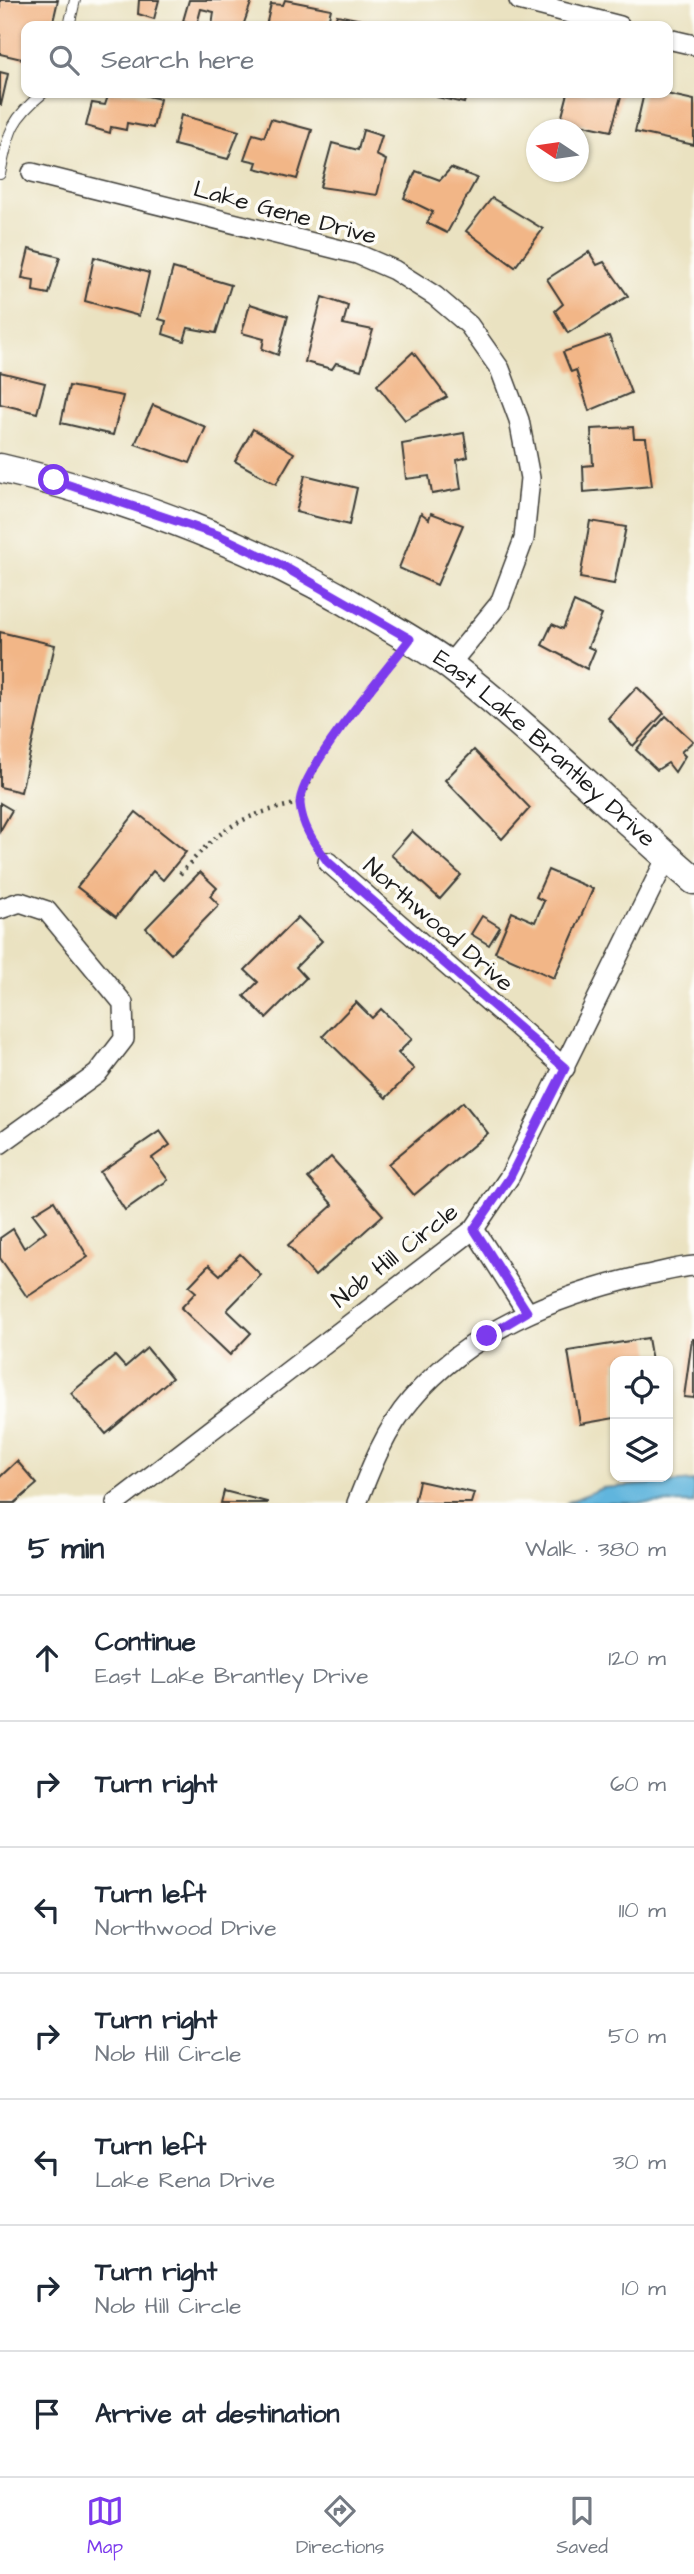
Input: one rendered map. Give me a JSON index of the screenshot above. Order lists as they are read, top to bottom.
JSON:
{
  "streets": {
    "street": [
      "Lake Gene Drive",
      "East Lake Brantley Drive",
      "Northwood Drive",
      "Nob Hill Circle"
    ]
  },
  "crossings": [
    ["Lake Gene Drive", "East Lake Brantley Drive"],
    ["East Lake Brantley Drive", "Nob Hill Circle"],
    ["Northwood Drive", "Nob Hill Circle"]
  ],
  "north": "left",
  "page": {
    "search": "Search here",
    "heading": ["5 min", "Walk · 380 m"],
    "list": [
      ["Continue", "East Lake Brantley Drive", "120 m"],
      ["Turn right", "60 m"],
      ["Turn left", "Northwood Drive", "110 m"],
      ["Turn right", "Nob Hill Circle", "50 m"],
      ["Turn left", "Lake Rena Drive", "30 m"],
      ["Turn right", "Nob Hill Circle", "10 m"],
      "Arrive at destination"
    ],
    "nav": ["Map", "Directions", "Saved"]
  }
}
